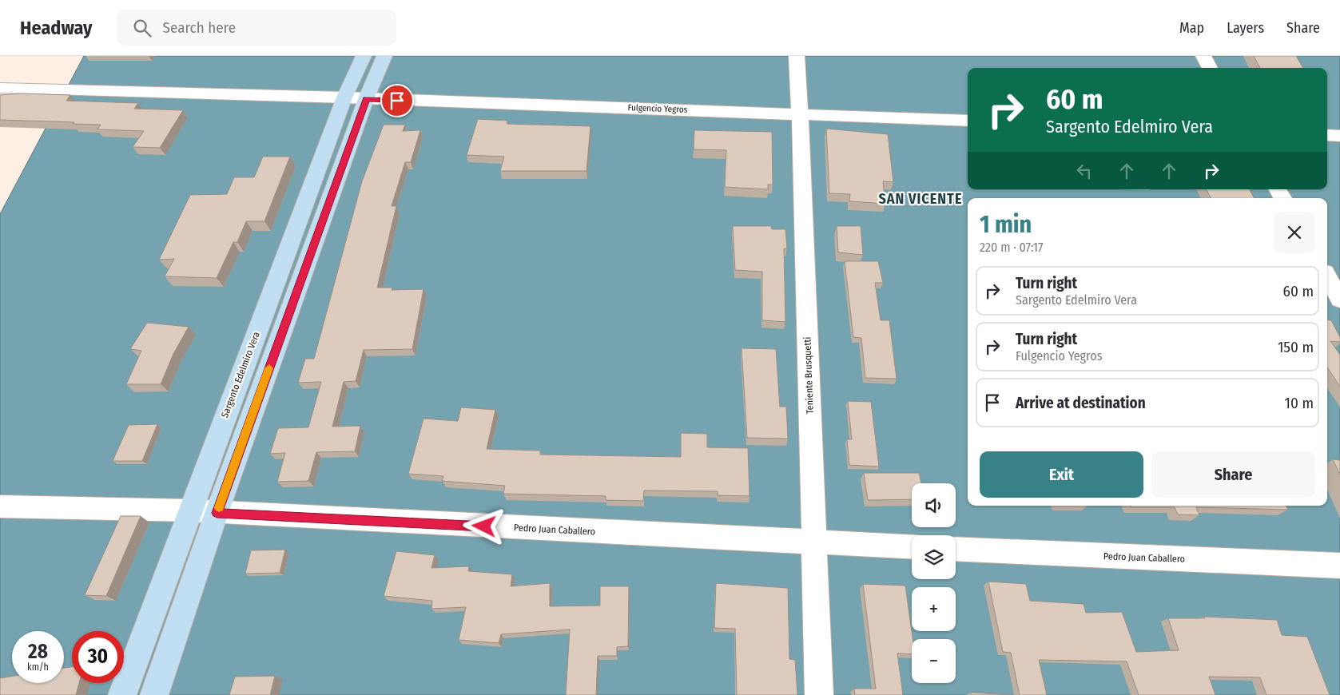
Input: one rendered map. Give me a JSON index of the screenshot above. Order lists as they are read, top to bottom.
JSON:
{
  "streets": {
    "street": [
      "Fulgencio Yegros",
      "Sargento Edelmiro Vera",
      "Teniente Brusquetti",
      "Pedro Juan Caballero"
    ]
  },
  "crossings": [
    ["Fulgencio Yegros", "Sargento Edelmiro Vera"],
    ["Fulgencio Yegros", "Teniente Brusquetti"],
    ["Sargento Edelmiro Vera", "Pedro Juan Caballero"],
    ["Teniente Brusquetti", "Pedro Juan Caballero"]
  ],
  "districts": ["SAN VICENTE"],
  "page": {
    "header": "Headway",
    "search": "Search here",
    "nav": ["Map", "Layers", "Share"],
    "turn": ["60 m", "Sargento Edelmiro Vera"],
    "heading": ["1 min", "220 m · 07:17"],
    "list": [
      {
        "name": "Turn right",
        "note": "Sargento Edelmiro Vera",
        "value": "60 m"
      },
      {
        "name": "Turn right",
        "note": "Fulgencio Yegros",
        "value": "150 m"
      },
      {
        "name": "Arrive at destination",
        "value": "10 m"
      }
    ],
    "buttons": ["Exit", "Share"],
    "map_buttons": ["+", "−"],
    "speed": "28 km/h",
    "limit": "30"
  }
}
